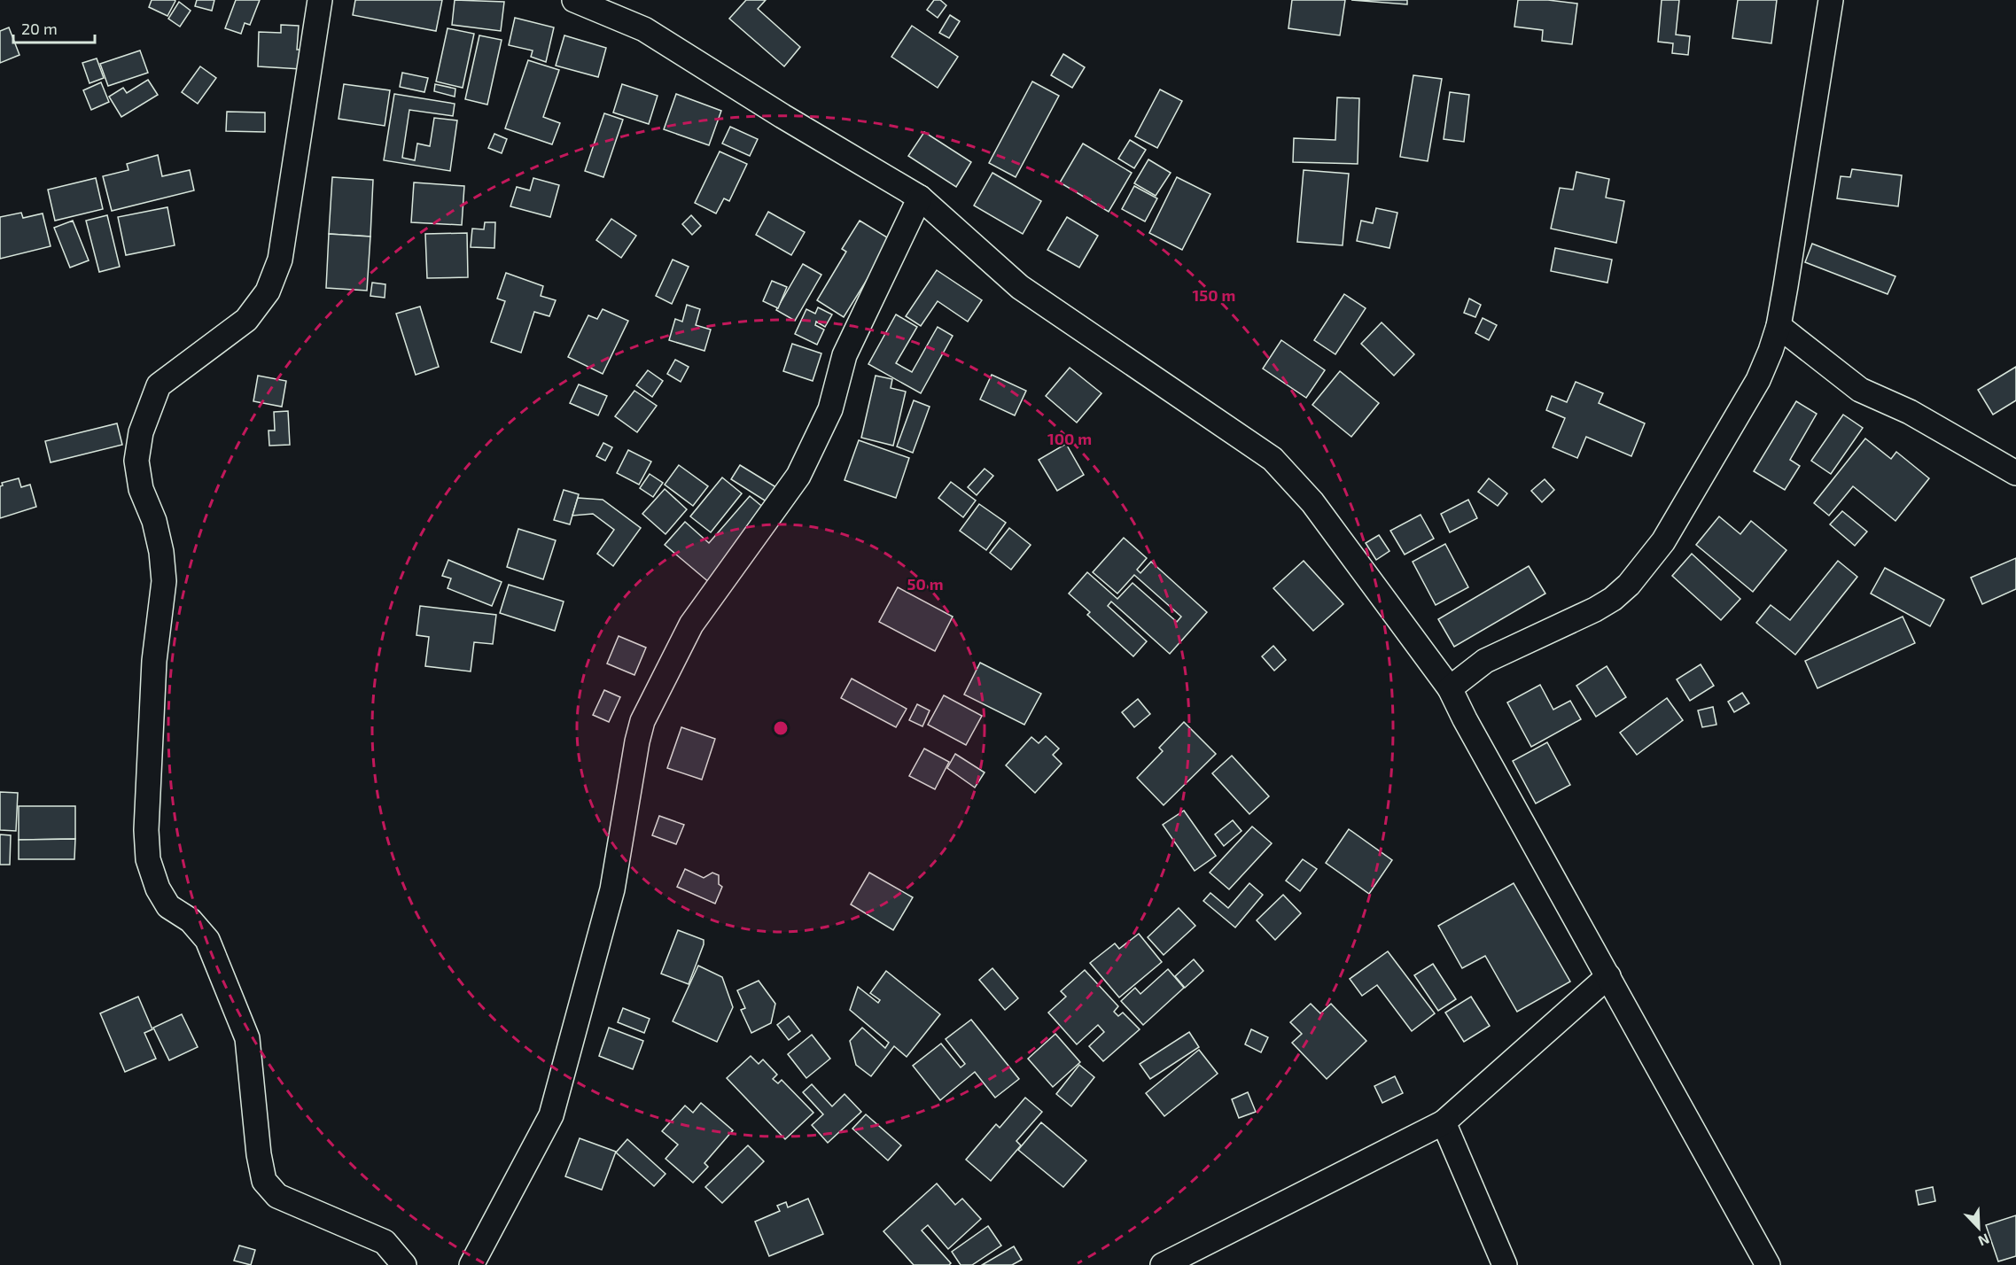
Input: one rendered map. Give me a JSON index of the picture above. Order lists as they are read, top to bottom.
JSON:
{
  "scale_bar": "20 m",
  "north": "bottom right",
  "rings": ["150 m", "100 m", "50 m"]
}
